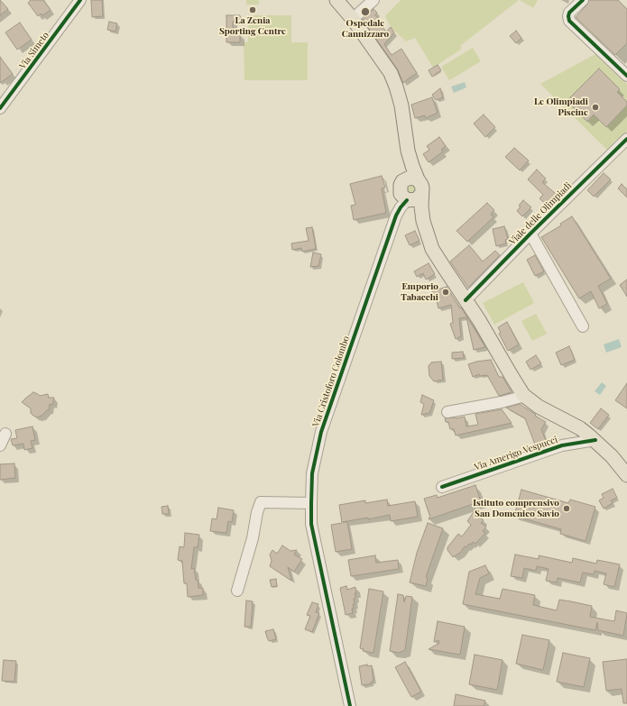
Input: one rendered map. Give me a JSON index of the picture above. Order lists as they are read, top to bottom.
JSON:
{
  "streets": {
    "street": [
      "Via Simeto",
      "Viale delle Olimpiadi",
      "Via Cristoforo Colombo",
      "Via Amerigo Vespucci"
    ]
  },
  "places": [
    "La Zenia Sporting Centre",
    "Ospedale Cannizzaro",
    "Le Olimpiadi Piscine",
    "Emporio Tabacchi",
    "Istituto comprensivo San Domenico Savio"
  ]
}
